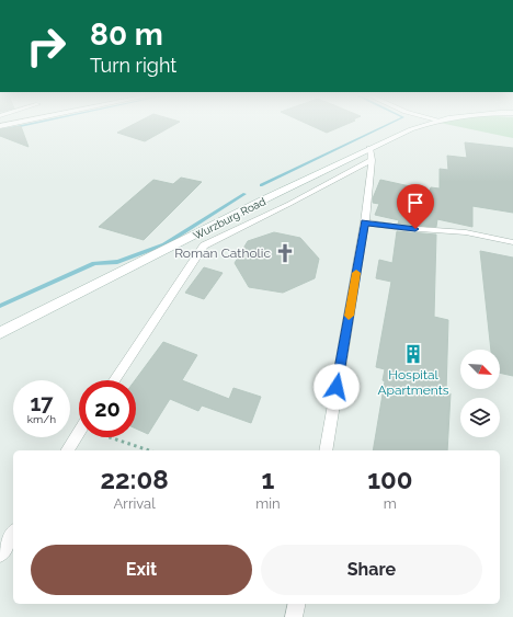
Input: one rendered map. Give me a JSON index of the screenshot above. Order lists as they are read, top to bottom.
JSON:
{
  "streets": {
    "main road": ["Wurzburg Road"]
  },
  "places": {
    "church": ["Roman Catholic"],
    "building": ["Hospital Apartments"]
  },
  "north": "bottom right",
  "page": {
    "turn": ["80 m", "Turn right"],
    "speed": "17 km/h",
    "limit": "20",
    "eta": [
      "22:08",
      "Arrival",
      "1",
      "min",
      "100",
      "m"
    ],
    "buttons": ["Exit", "Share"]
  }
}
